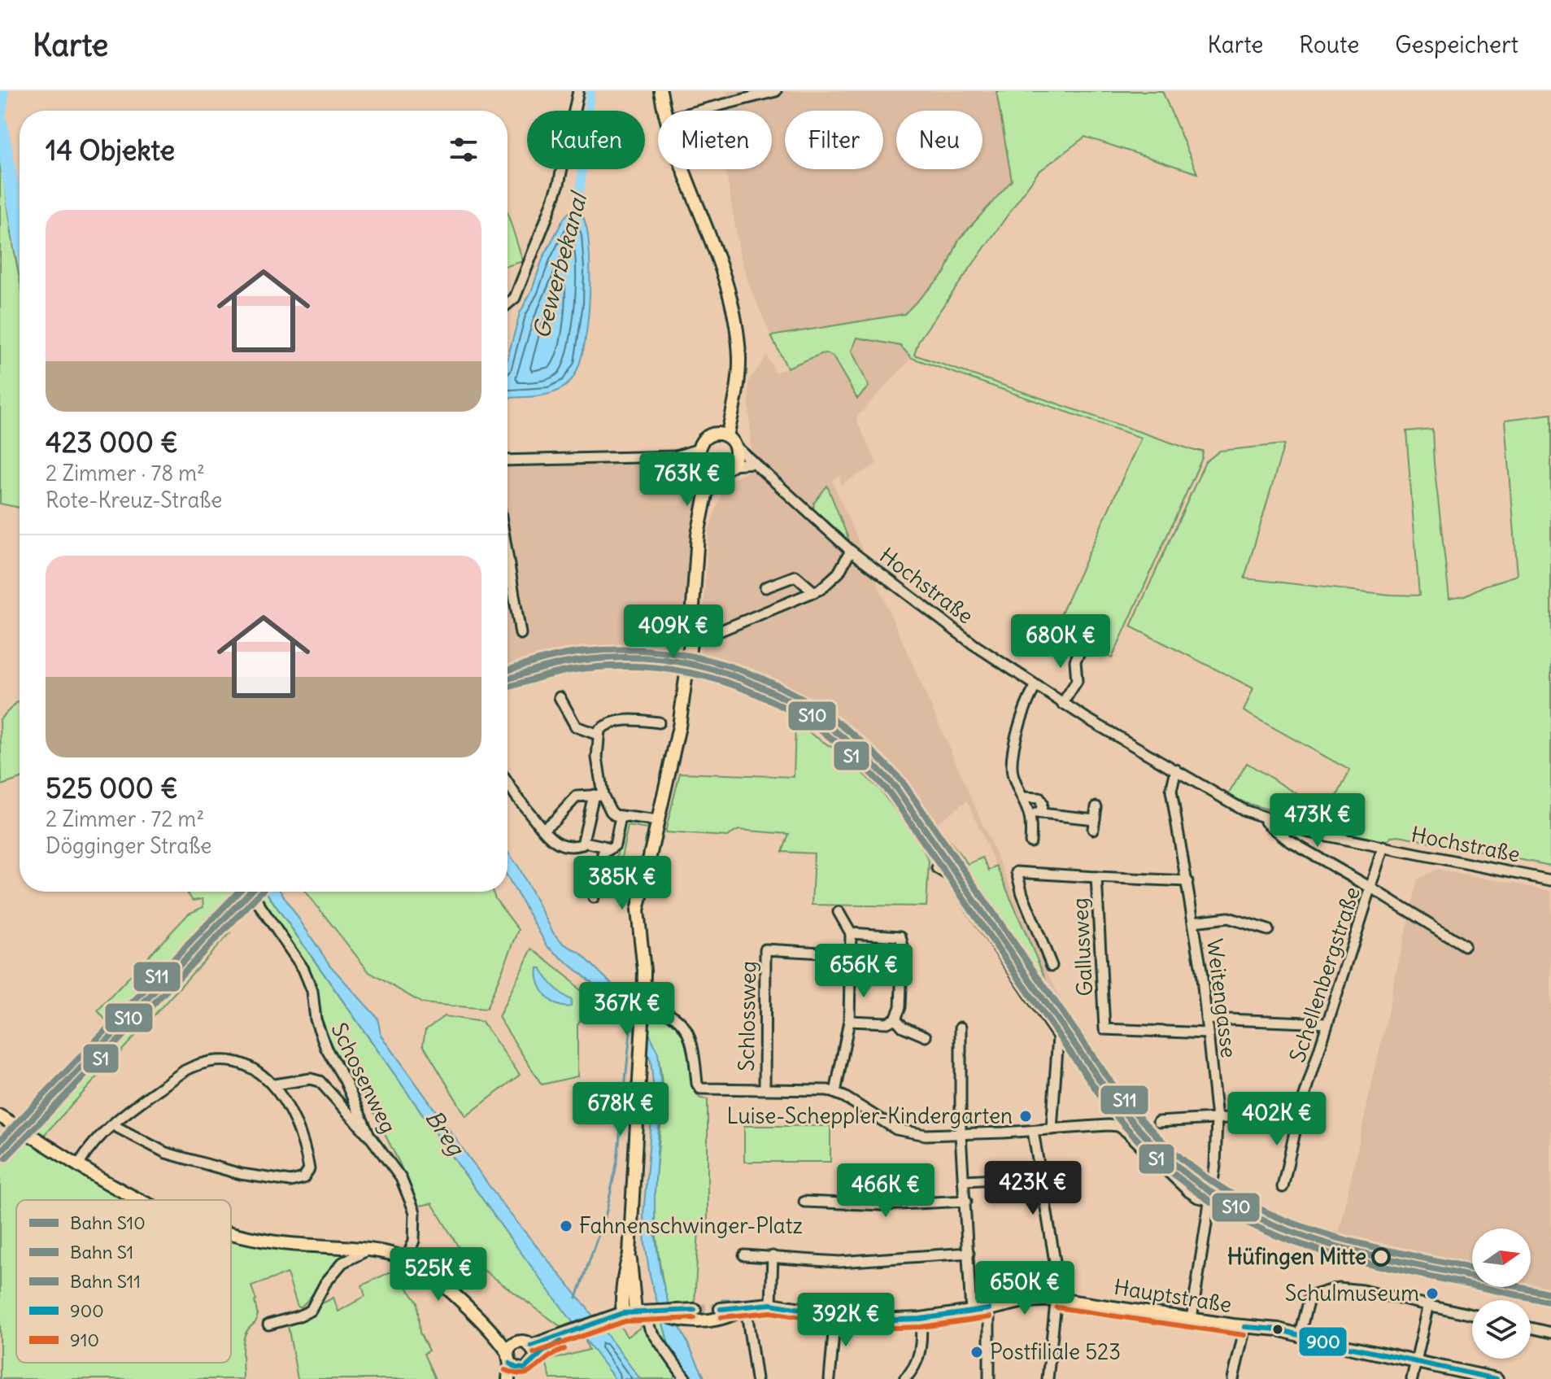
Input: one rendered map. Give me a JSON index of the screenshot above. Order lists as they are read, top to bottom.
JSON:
{
  "streets": {
    "main road": ["Hauptstraße"],
    "street": [
      "Hochstraße",
      "Gallusweg",
      "Schellenbergstraße",
      "Weitengasse",
      "Schlossweg",
      "Schosenweg"
    ]
  },
  "crossings": [
    ["Hochstraße", "Schellenbergstraße"],
    ["Hochstraße", "Weitengasse"],
    ["Gallusweg", "Weitengasse"],
    ["Weitengasse", "Hauptstraße"]
  ],
  "water": ["Gewerbekanal", "Breg"],
  "places": [
    "Luise-Scheppler-Kindergarten",
    "Fahnenschwinger-Platz",
    "Hüfingen Mitte",
    "Schulmuseum",
    "Postfiliale 523"
  ],
  "lines": [
    "rail line S11",
    "rail line S10",
    "rail line S1",
    "transit line 900",
    "transit line 910"
  ],
  "legend": [
    "Bahn S10",
    "Bahn S1",
    "Bahn S11",
    "900",
    "910"
  ],
  "north": "right",
  "page": {
    "header": "Karte",
    "nav": ["Karte", "Route", "Gespeichert"],
    "chip": [
      "Kaufen",
      "Mieten",
      "Filter",
      "Neu"
    ],
    "heading": "14 Objekte",
    "list": [
      {
        "name": "423 000 €",
        "note": "2 Zimmer · 78 m² · Rote-Kreuz-Straße"
      },
      {
        "name": "525 000 €",
        "note": "2 Zimmer · 72 m² · Dögginger Straße"
      }
    ],
    "price": [
      "763K €",
      "409K €",
      "680K €",
      "473K €",
      "385K €",
      "656K €",
      "367K €",
      "678K €",
      "402K €",
      "423K €",
      "466K €",
      "525K €",
      "650K €",
      "392K €"
    ]
  }
}
